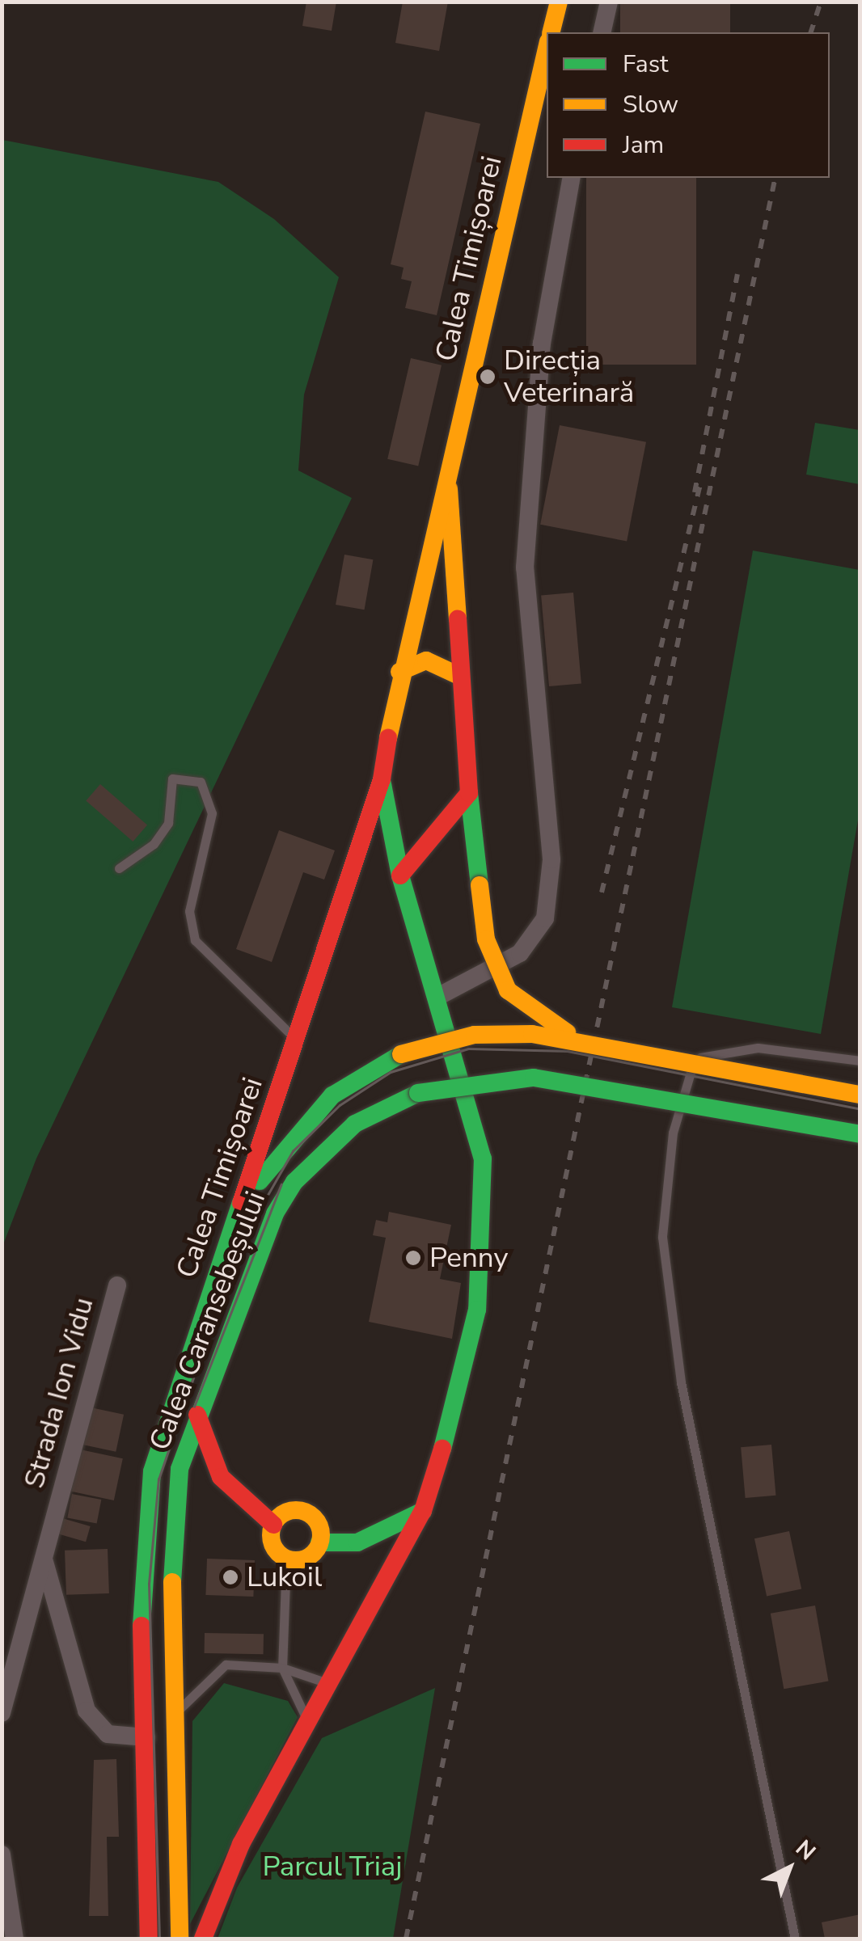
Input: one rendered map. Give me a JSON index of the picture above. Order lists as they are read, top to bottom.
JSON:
{
  "streets": {
    "main road": ["Calea Timișoarei", "Calea Caransebeșului"],
    "street": ["Strada Ion Vidu"]
  },
  "crossings": [
    ["Calea Timișoarei", "Calea Caransebeșului"]
  ],
  "parks": ["Parcul Triaj"],
  "places": ["Direcția Veterinară", "Penny", "Lukoil"],
  "legend": ["Fast", "Slow", "Jam"],
  "north": "top right"
}
